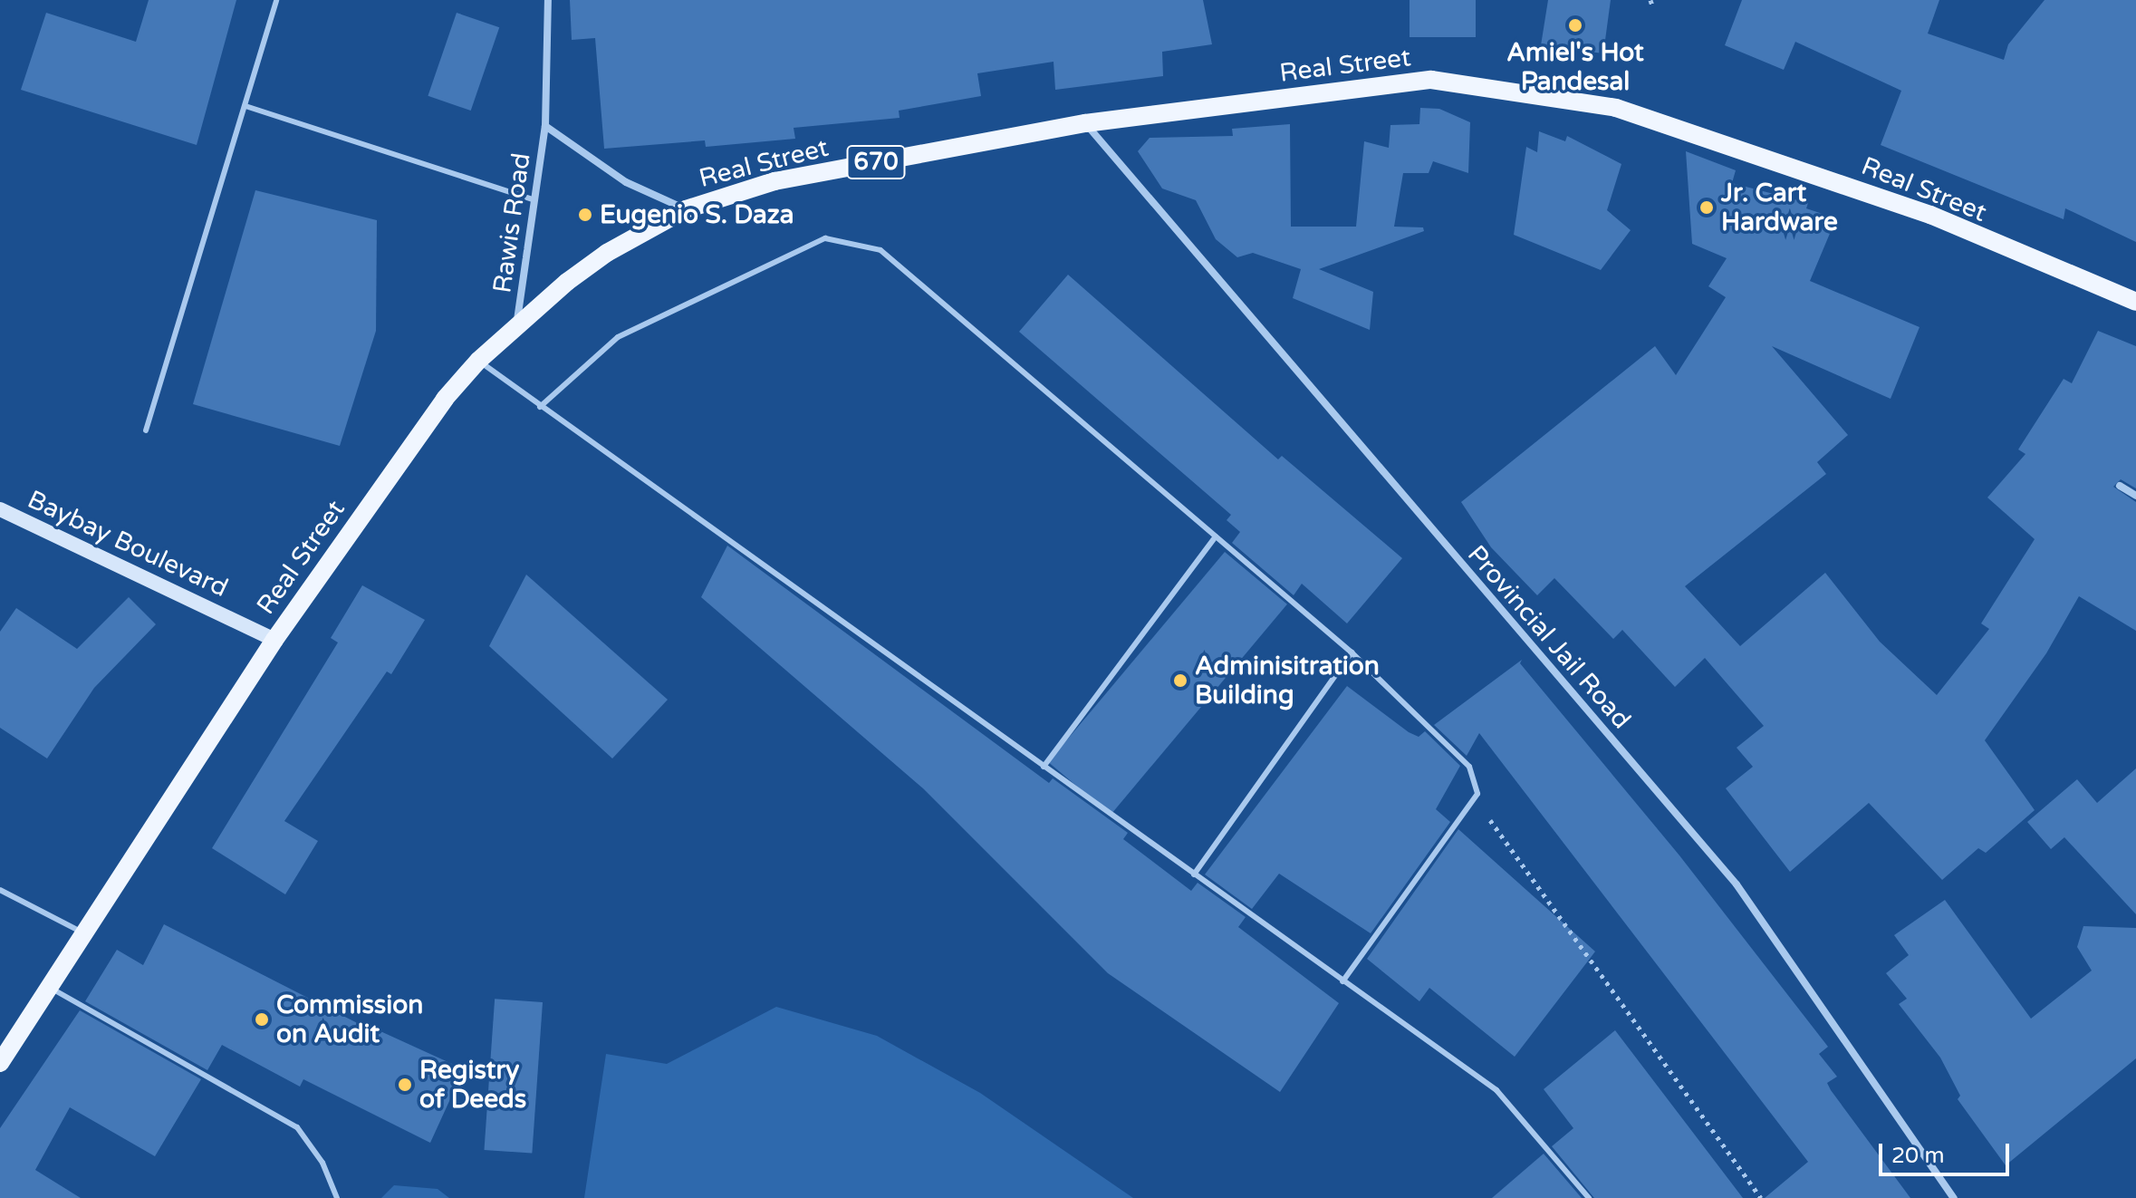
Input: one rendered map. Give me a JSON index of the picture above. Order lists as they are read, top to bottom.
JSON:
{
  "streets": {
    "main road": ["Real Street", "670"],
    "street": ["Rawis Road", "Baybay Boulevard", "Provincial Jail Road"]
  },
  "crossings": [
    ["Real Street", "Rawis Road"],
    ["Real Street", "Baybay Boulevard"],
    ["Real Street", "Provincial Jail Road"]
  ],
  "places": [
    "Amiel's Hot Pandesal",
    "Jr. Cart Hardware",
    "Eugenio S. Daza",
    "Adminisitration Building",
    "Commission on Audit",
    "Registry of Deeds"
  ],
  "scale_bar": "20 m"
}
